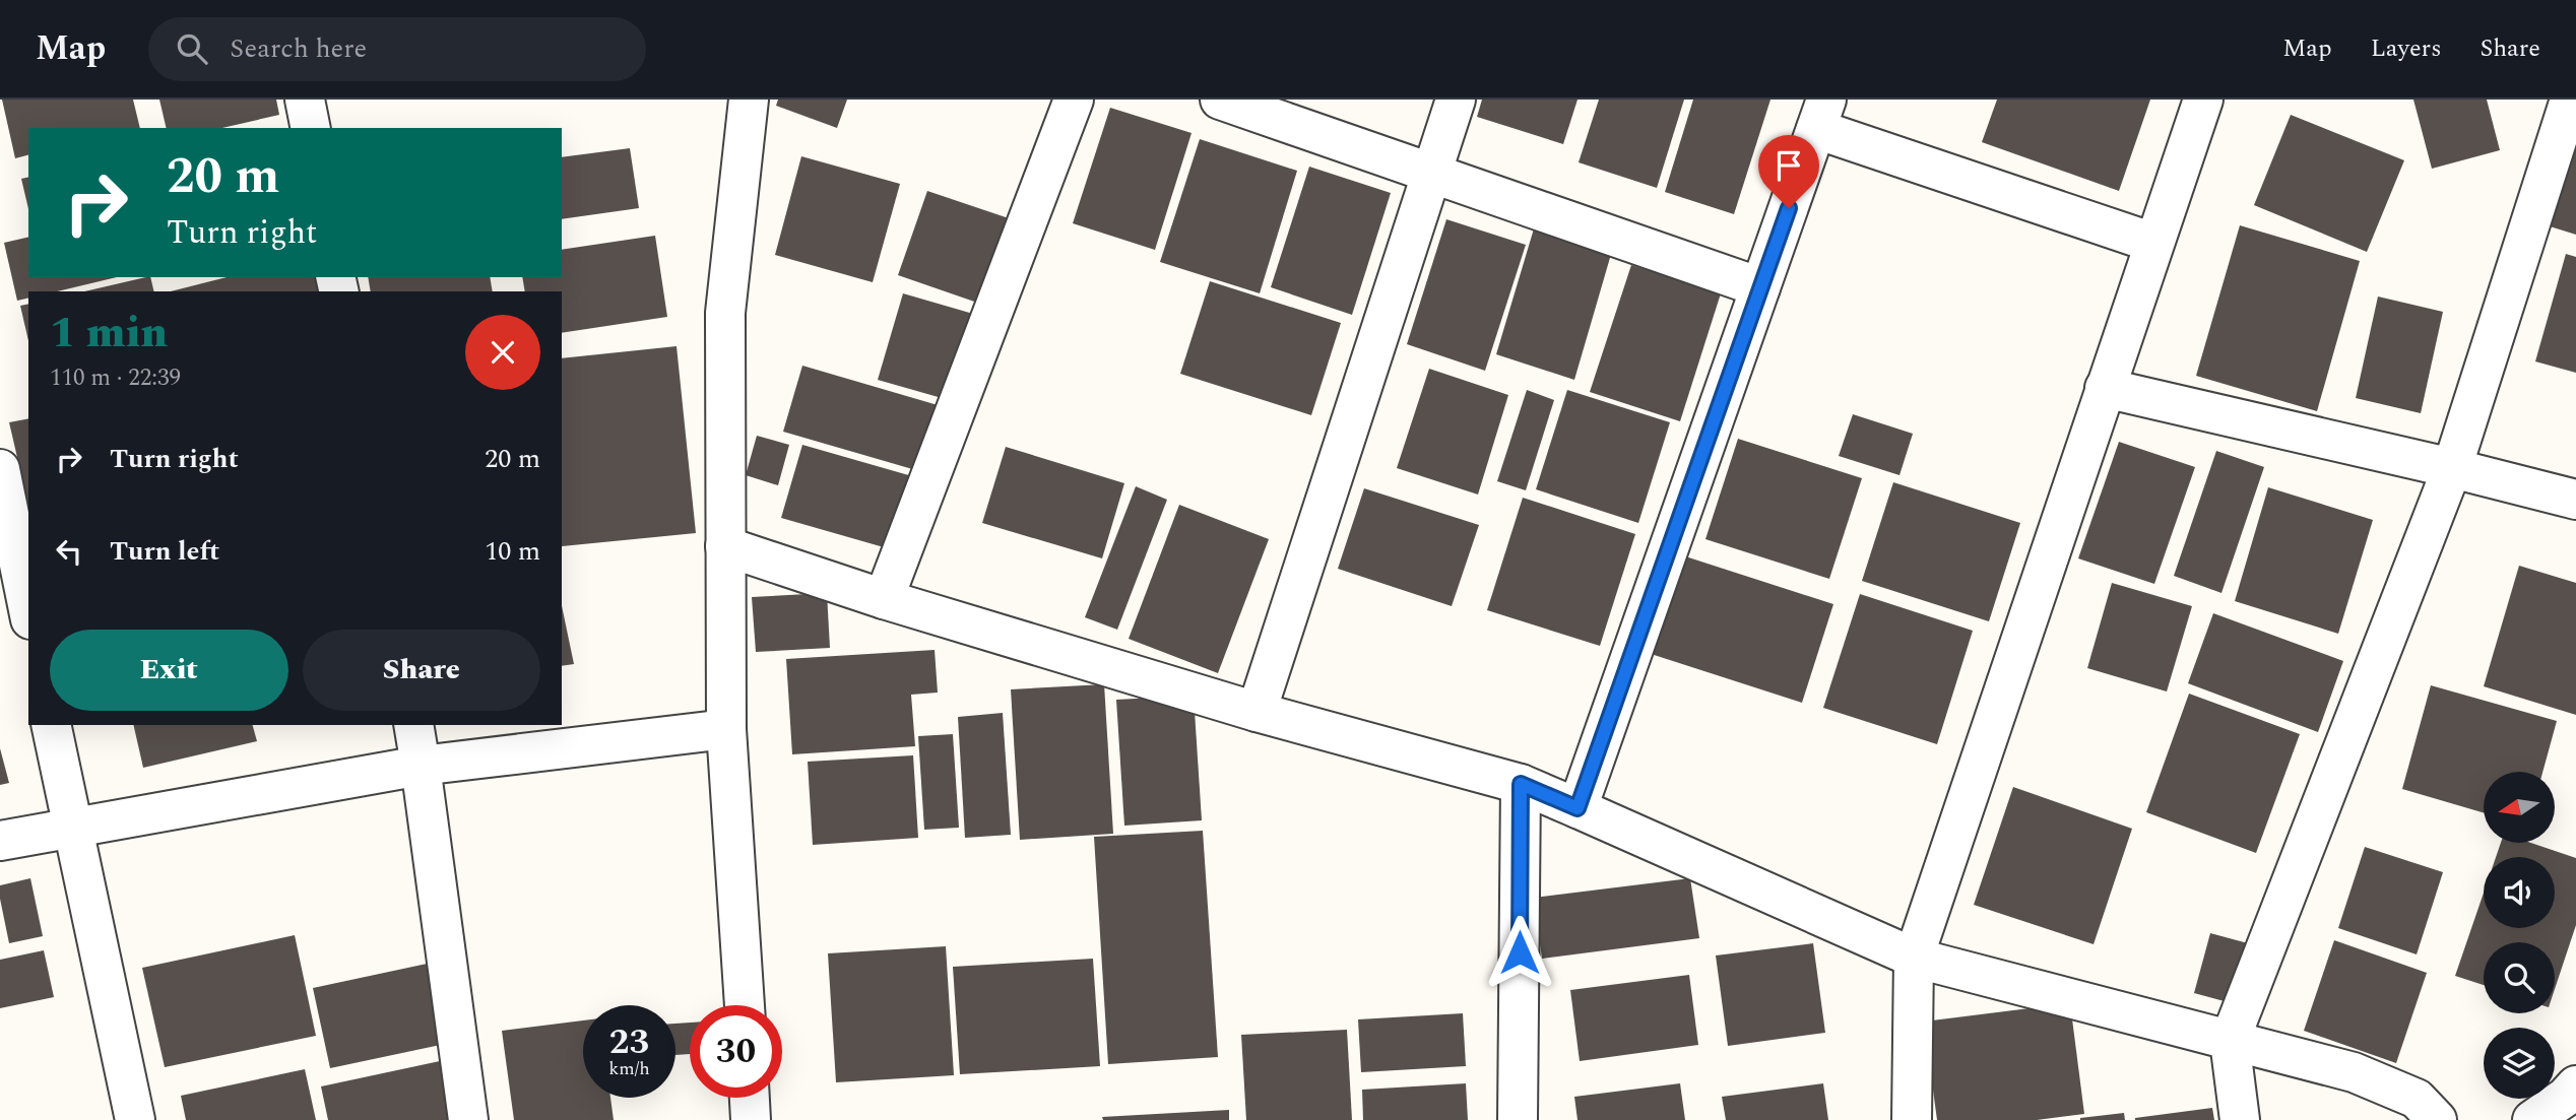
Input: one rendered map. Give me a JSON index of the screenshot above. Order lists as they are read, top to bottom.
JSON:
{
  "north": "left",
  "page": {
    "header": "Map",
    "search": "Search here",
    "nav": ["Map", "Layers", "Share"],
    "turn": ["20 m", "Turn right"],
    "heading": ["1 min", "110 m · 22:39"],
    "list": [
      {
        "name": "Turn right",
        "value": "20 m"
      },
      {
        "name": "Turn left",
        "value": "10 m"
      }
    ],
    "buttons": ["Exit", "Share"],
    "speed": "23 km/h",
    "limit": "30"
  }
}
